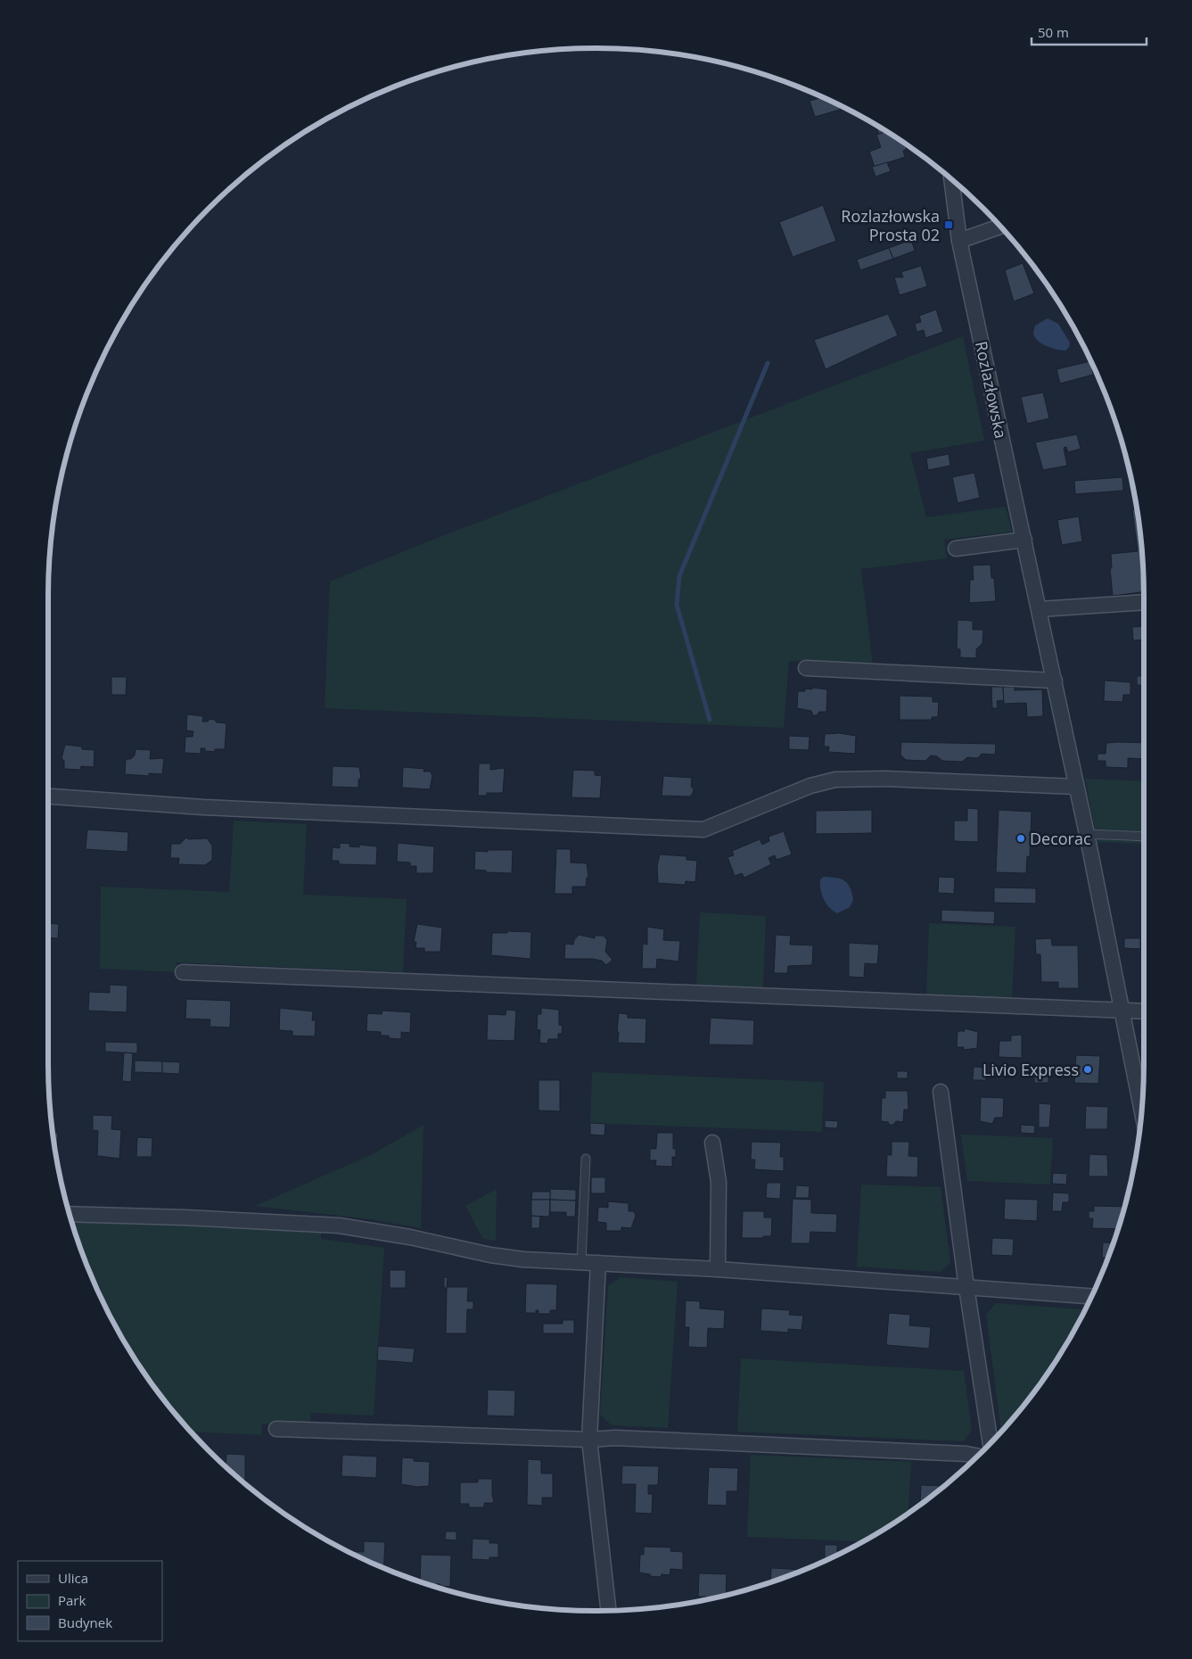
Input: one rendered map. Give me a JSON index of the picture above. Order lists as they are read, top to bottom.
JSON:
{
  "streets": {
    "street": ["Rozlazłowska"]
  },
  "places": {
    "transit": ["Rozlazłowska Prosta 02"],
    "other": ["Decorac", "Livio Express"]
  },
  "legend": ["Ulica", "Park", "Budynek"],
  "scale_bar": "50 m"
}
